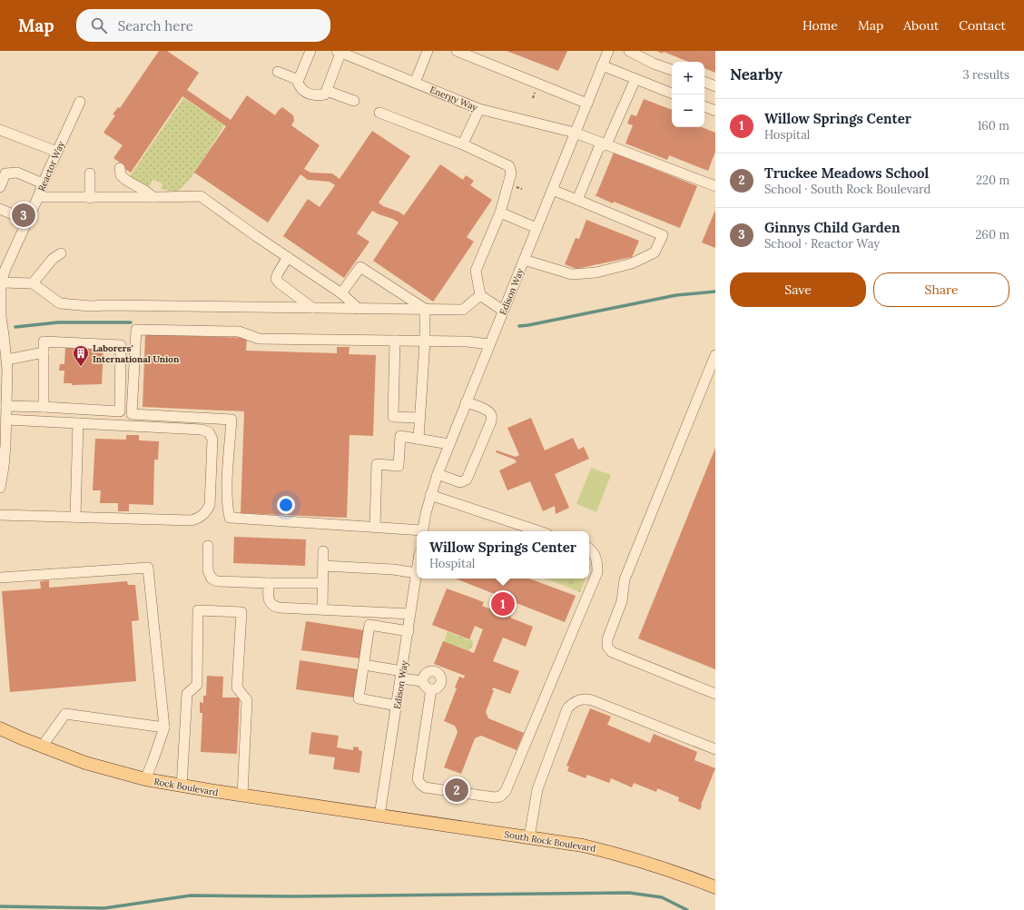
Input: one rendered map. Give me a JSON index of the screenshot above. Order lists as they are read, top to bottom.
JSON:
{
  "streets": {
    "main road": ["Rock Boulevard", "South Rock Boulevard"],
    "street": ["Energy Way", "Reactor Way", "Edison Way"]
  },
  "crossings": [
    ["Energy Way", "Edison Way"],
    ["Edison Way", "Rock Boulevard"],
    ["Edison Way", "South Rock Boulevard"],
    ["Rock Boulevard", "South Rock Boulevard"]
  ],
  "places": {
    "building": ["Laborers' International Union"]
  },
  "page": {
    "header": "Map",
    "search": "Search here",
    "nav": [
      "Home",
      "Map",
      "About",
      "Contact"
    ],
    "heading": ["Nearby", "3 results"],
    "map_buttons": ["+", "−"],
    "list": [
      {
        "mark": "1",
        "name": "Willow Springs Center",
        "note": "Hospital",
        "value": "160 m"
      },
      {
        "mark": "2",
        "name": "Truckee Meadows School",
        "note": "School · South Rock Boulevard",
        "value": "220 m"
      },
      {
        "mark": "3",
        "name": "Ginnys Child Garden",
        "note": "School · Reactor Way",
        "value": "260 m"
      }
    ],
    "pins": ["3", "1", "2"],
    "buttons": ["Save", "Share"],
    "popup": ["Willow Springs Center", "Hospital"]
  }
}
